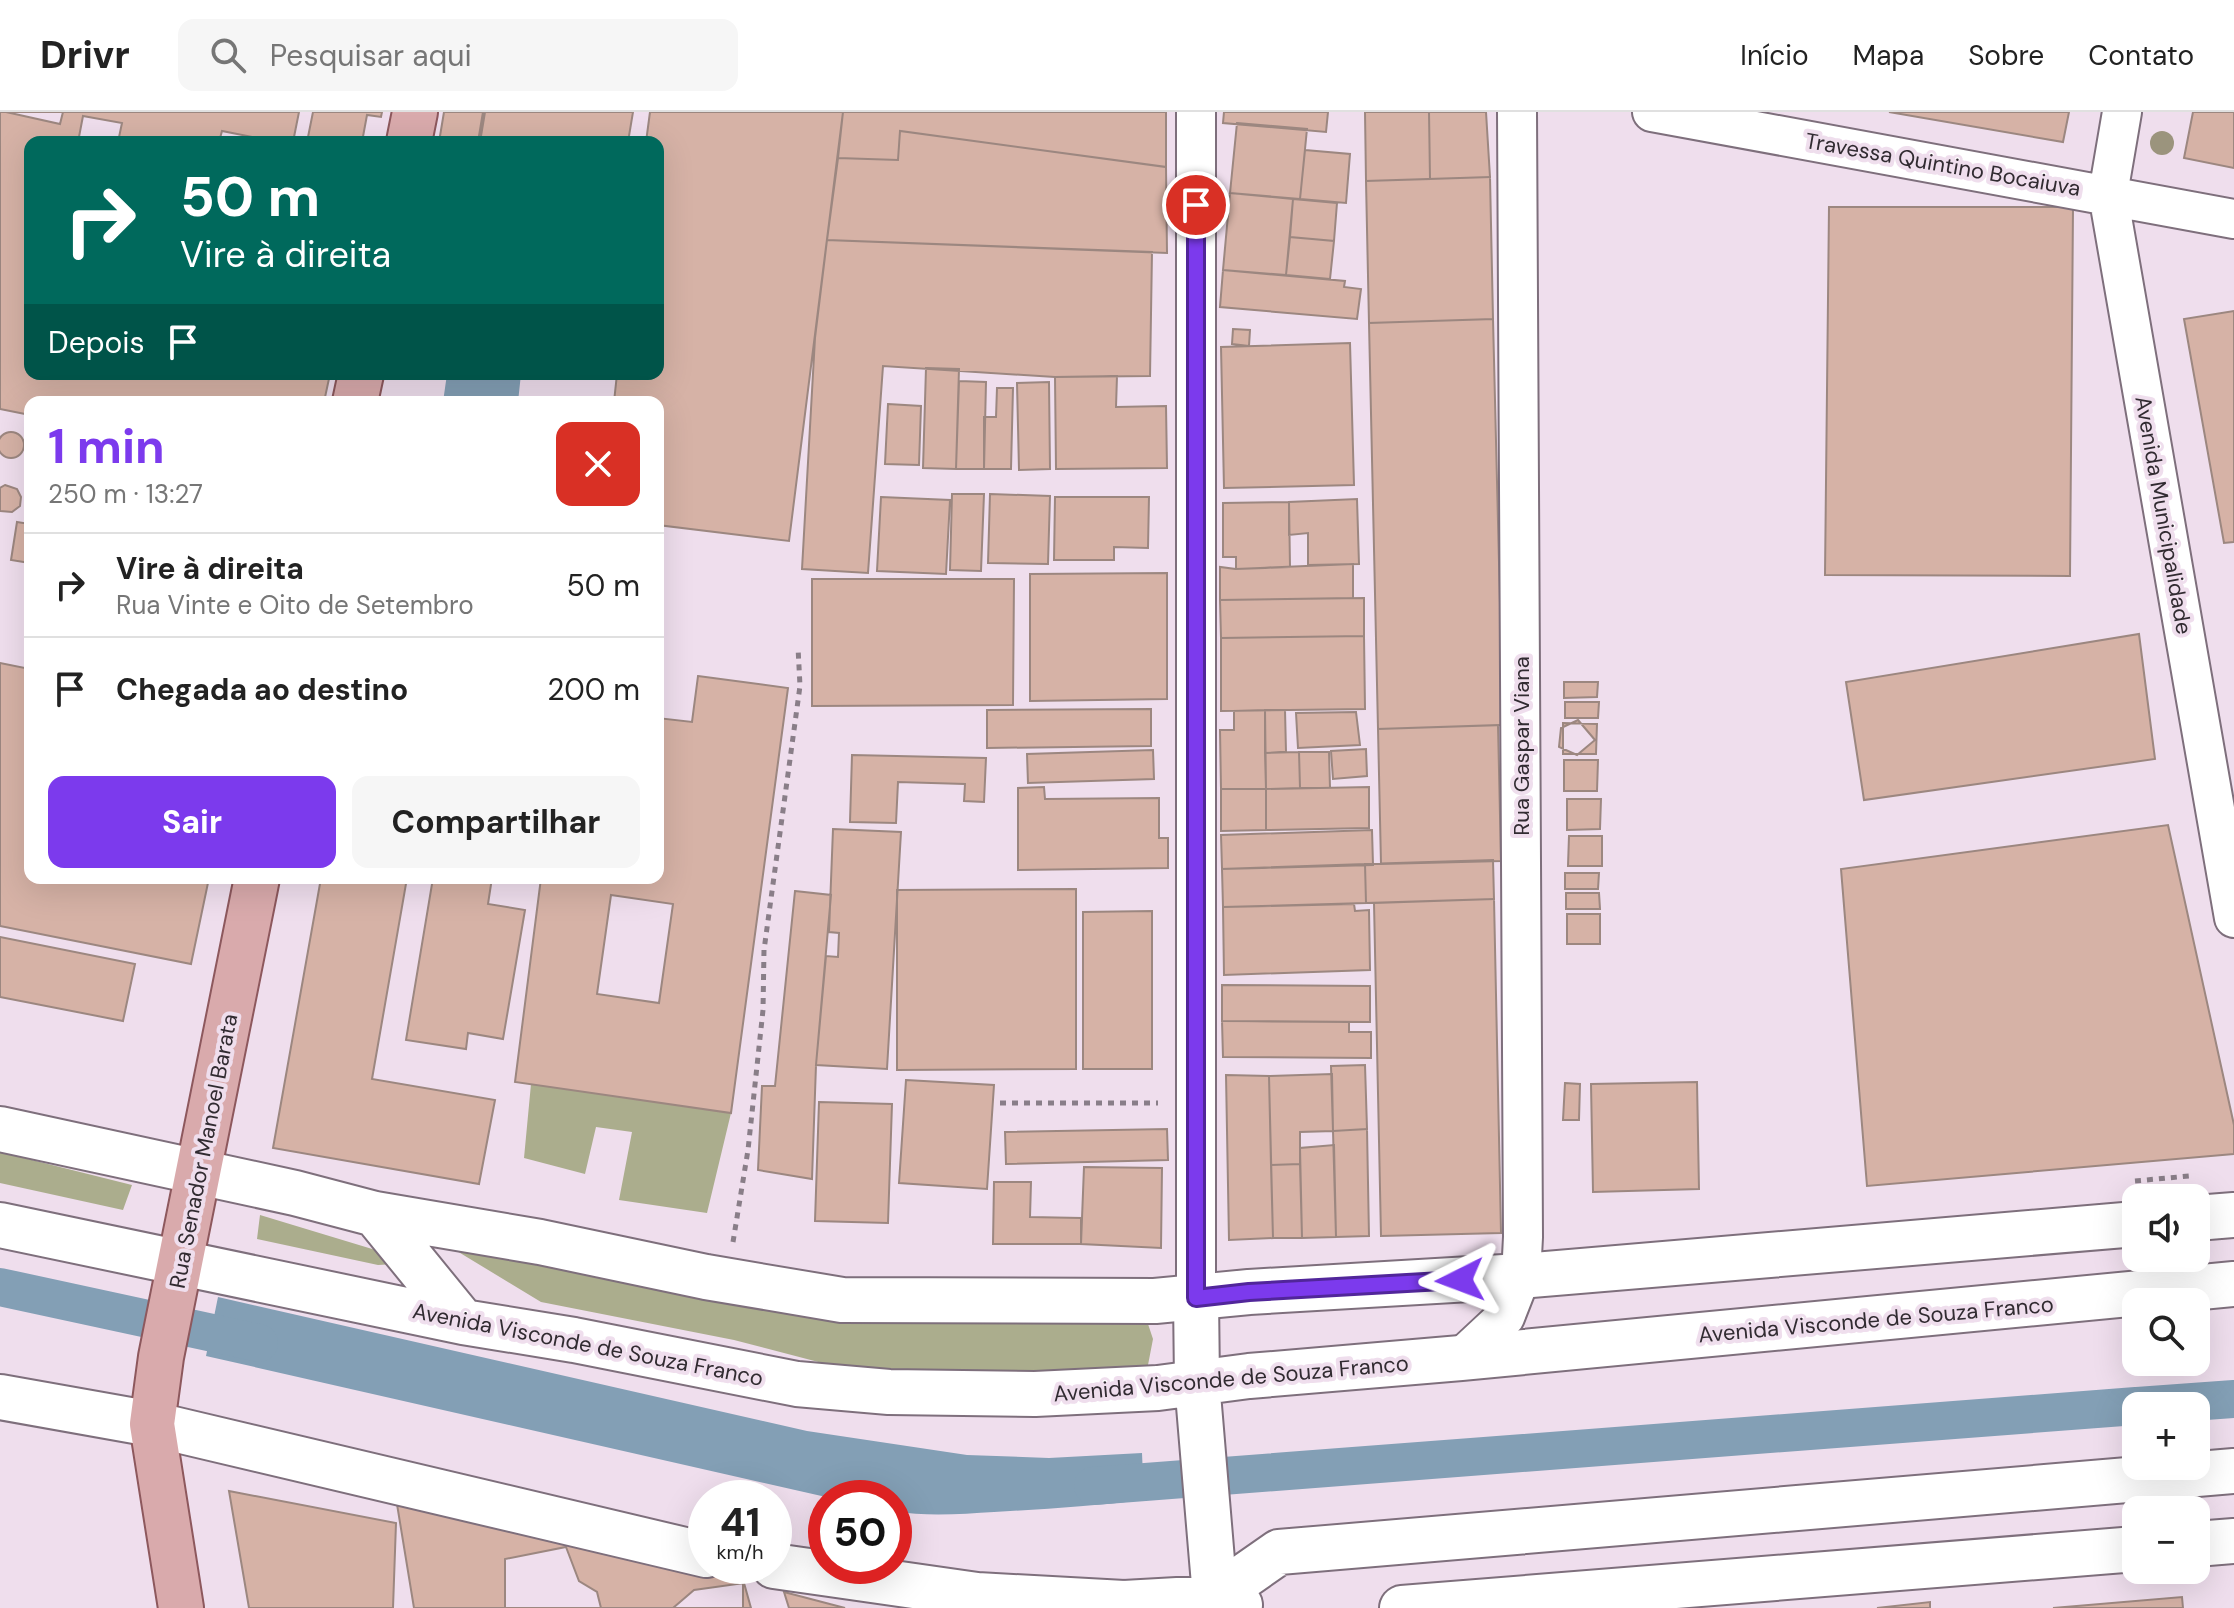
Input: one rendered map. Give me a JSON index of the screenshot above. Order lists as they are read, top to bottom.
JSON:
{
  "streets": {
    "main road": ["Rua Senador Manoel Barata", "Avenida Visconde de Souza Franco"],
    "street": ["Travessa Quintino Bocaiuva", "Avenida Municipalidade", "Rua Gaspar Viana"]
  },
  "crossings": [
    ["Travessa Quintino Bocaiuva", "Avenida Municipalidade"],
    ["Rua Gaspar Viana", "Avenida Visconde de Souza Franco"],
    ["Rua Senador Manoel Barata", "Avenida Visconde de Souza Franco"]
  ],
  "page": {
    "header": "Drivr",
    "search": "Pesquisar aqui",
    "nav": [
      "Início",
      "Mapa",
      "Sobre",
      "Contato"
    ],
    "turn": ["50 m", "Vire à direita"],
    "then": "Depois",
    "heading": ["1 min", "250 m · 13:27"],
    "list": [
      {
        "name": "Vire à direita",
        "note": "Rua Vinte e Oito de Setembro",
        "value": "50 m"
      },
      {
        "name": "Chegada ao destino",
        "value": "200 m"
      }
    ],
    "buttons": ["Sair", "Compartilhar"],
    "map_buttons": ["+", "−"],
    "speed": "41 km/h",
    "limit": "50"
  }
}
